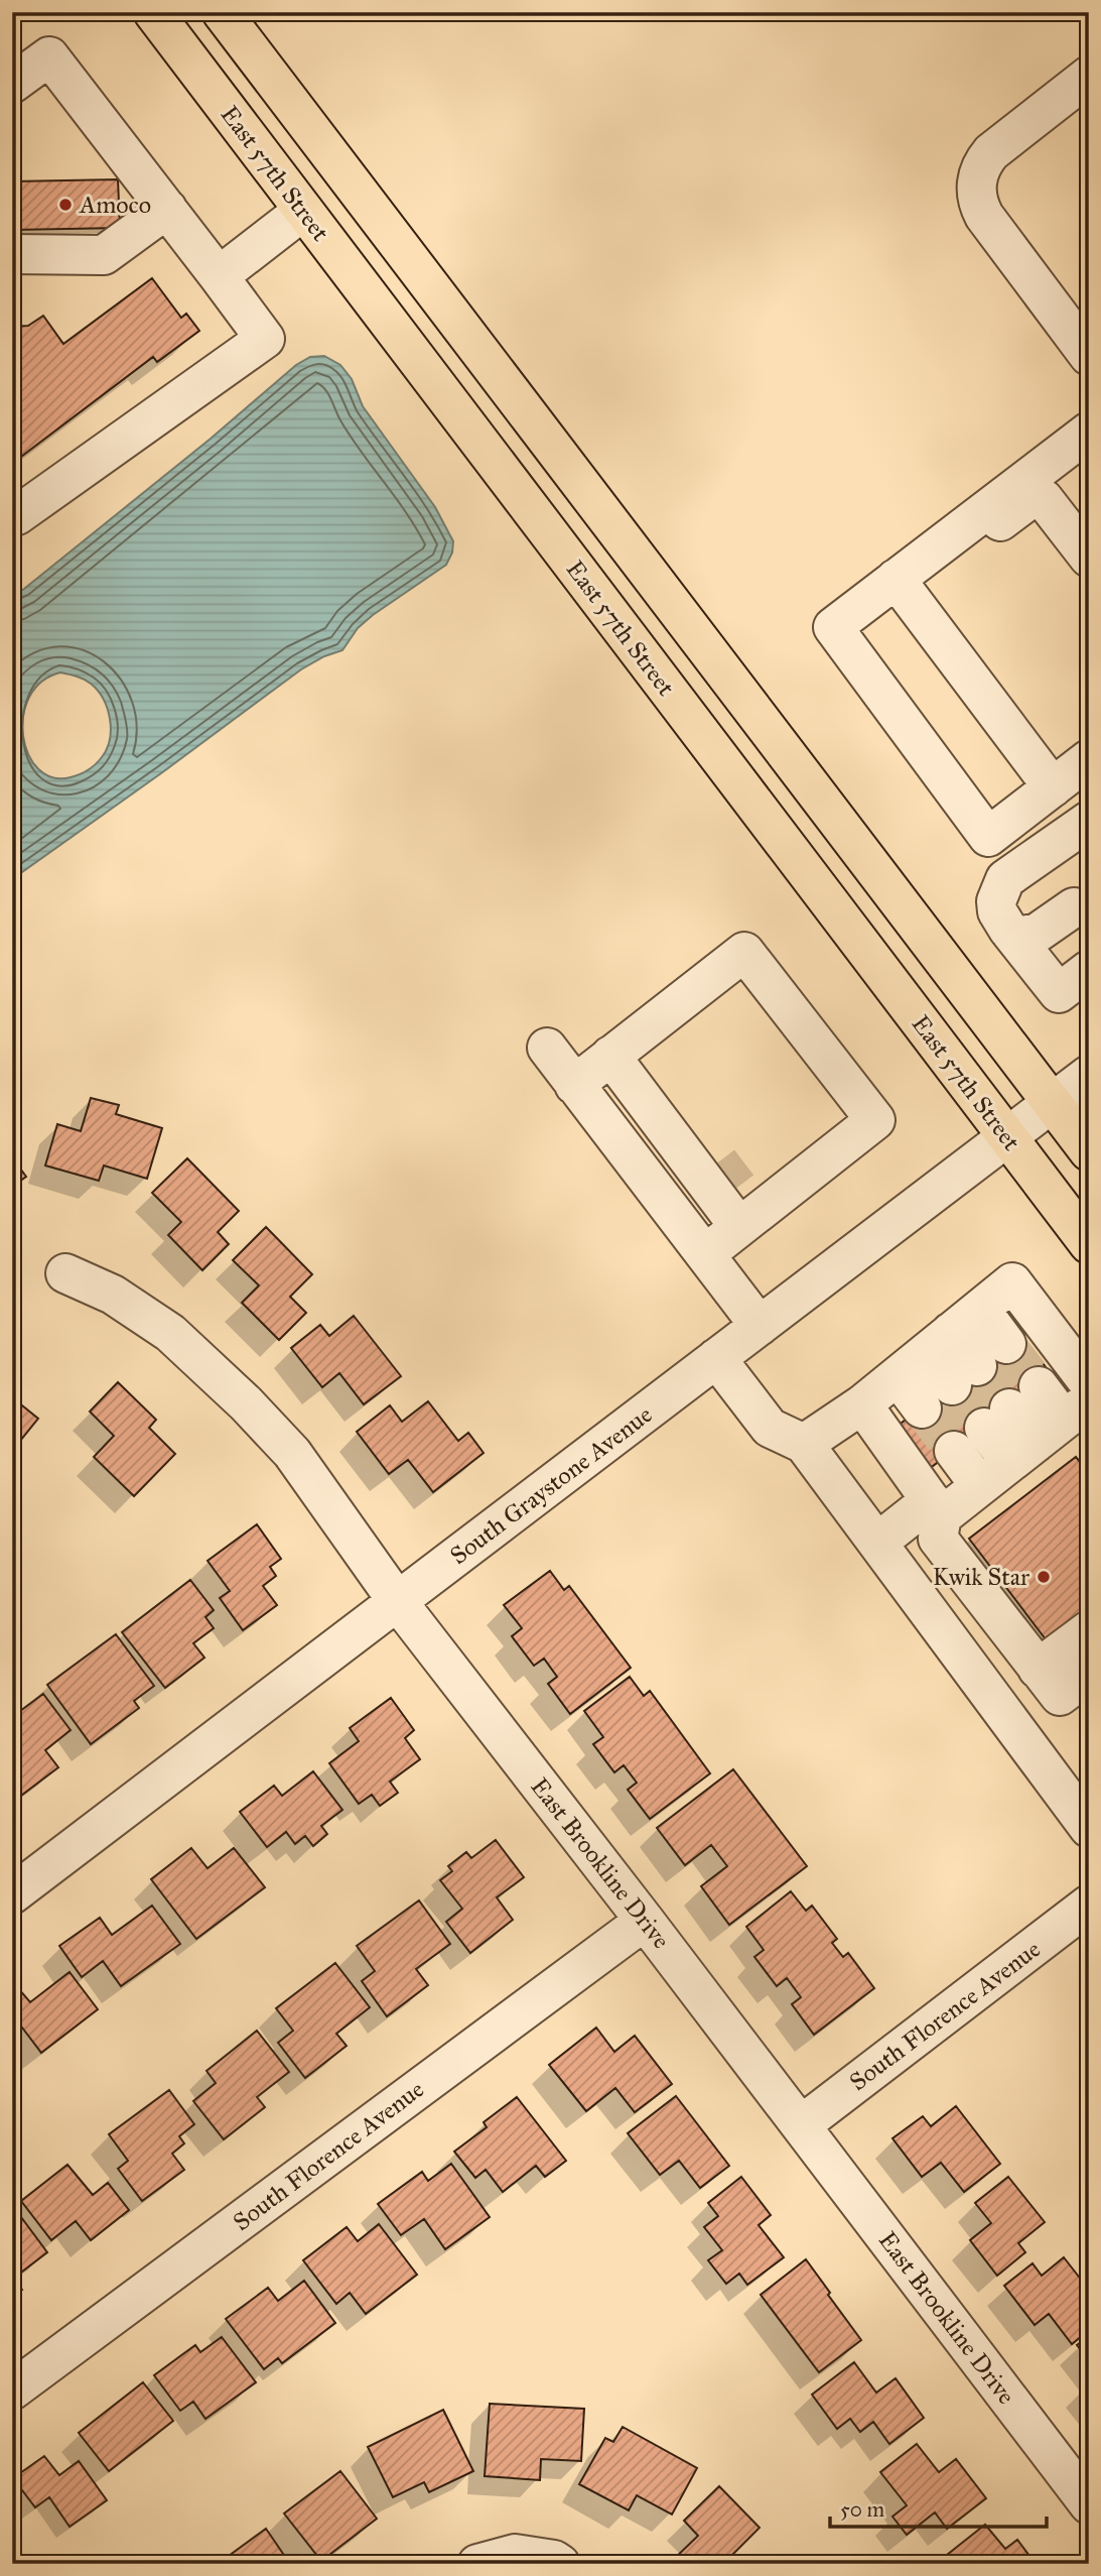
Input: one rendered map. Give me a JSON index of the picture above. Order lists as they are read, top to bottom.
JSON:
{
  "streets": {
    "main road": ["East 57th Street"],
    "street": ["South Graystone Avenue", "East Brookline Drive", "South Florence Avenue"]
  },
  "crossings": [
    ["East 57th Street", "South Graystone Avenue"],
    ["South Graystone Avenue", "East Brookline Drive"],
    ["East Brookline Drive", "South Florence Avenue"]
  ],
  "places": ["Amoco", "Kwik Star"],
  "scale_bar": "50 m"
}
